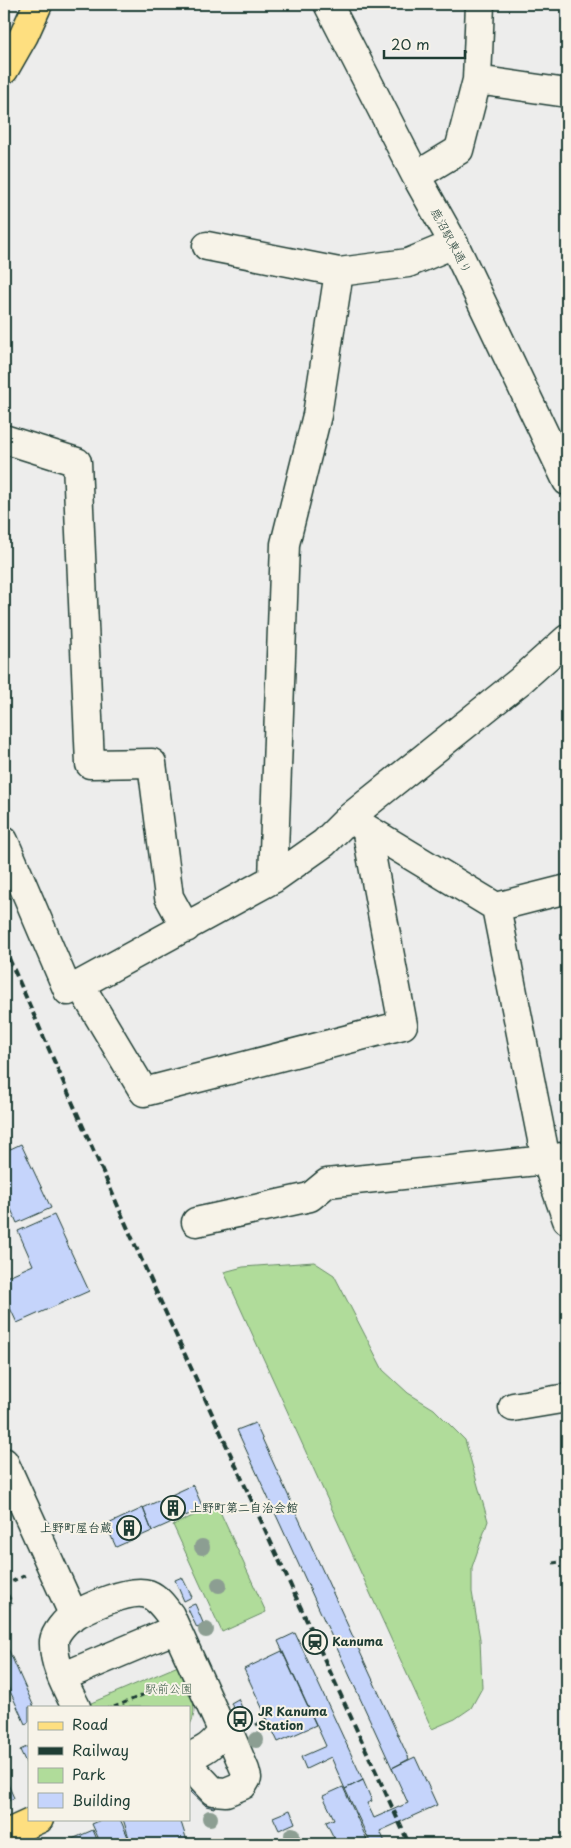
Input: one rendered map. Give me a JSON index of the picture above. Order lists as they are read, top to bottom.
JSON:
{
  "streets": {
    "street": ["鹿沼駅東通り"]
  },
  "parks": ["駅前公園"],
  "places": {
    "building": ["上野町第二自治会館", "上野町屋台蔵"],
    "station": ["Kanuma"],
    "bus stop": ["JR Kanuma Station"]
  },
  "legend": [
    "Road",
    "Railway",
    "Park",
    "Building"
  ],
  "scale_bar": "20 m"
}
